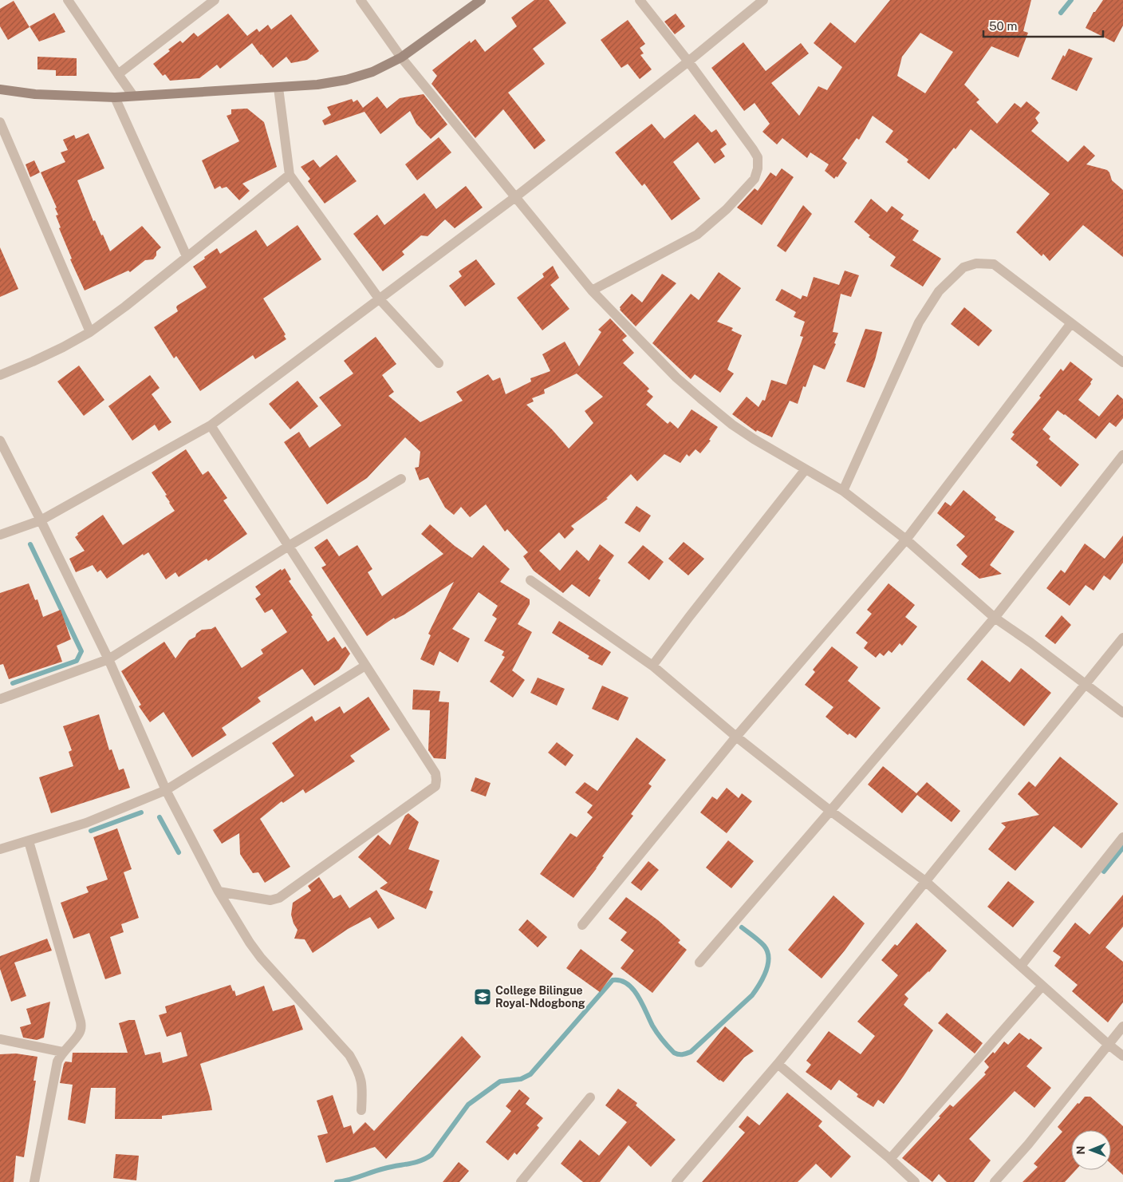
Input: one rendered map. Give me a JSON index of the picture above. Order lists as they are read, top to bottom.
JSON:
{
  "places": {
    "school or university": ["College Bilingue Royal-Ndogbong"]
  },
  "scale_bar": "50 m",
  "north": "left"
}
